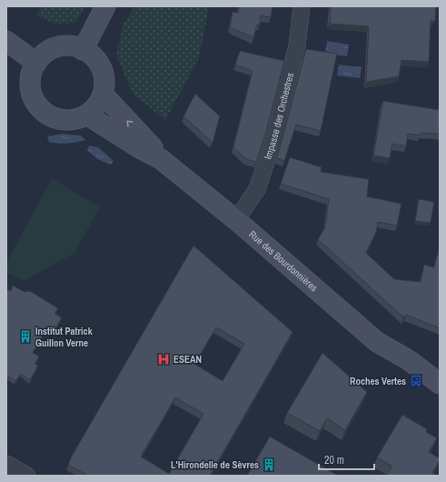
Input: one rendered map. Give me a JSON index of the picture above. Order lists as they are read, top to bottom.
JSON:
{
  "streets": {
    "street": ["Impasse des Orchestres", "Rue des Bourdonnières"]
  },
  "crossings": [
    ["Impasse des Orchestres", "Rue des Bourdonnières"]
  ],
  "places": {
    "building": ["Institut Patrick Guillon Verne", "L'Hirondelle de Sèvres"],
    "hospital": ["ESEAN"],
    "bus stop": ["Roches Vertes"]
  },
  "scale_bar": "20 m"
}
